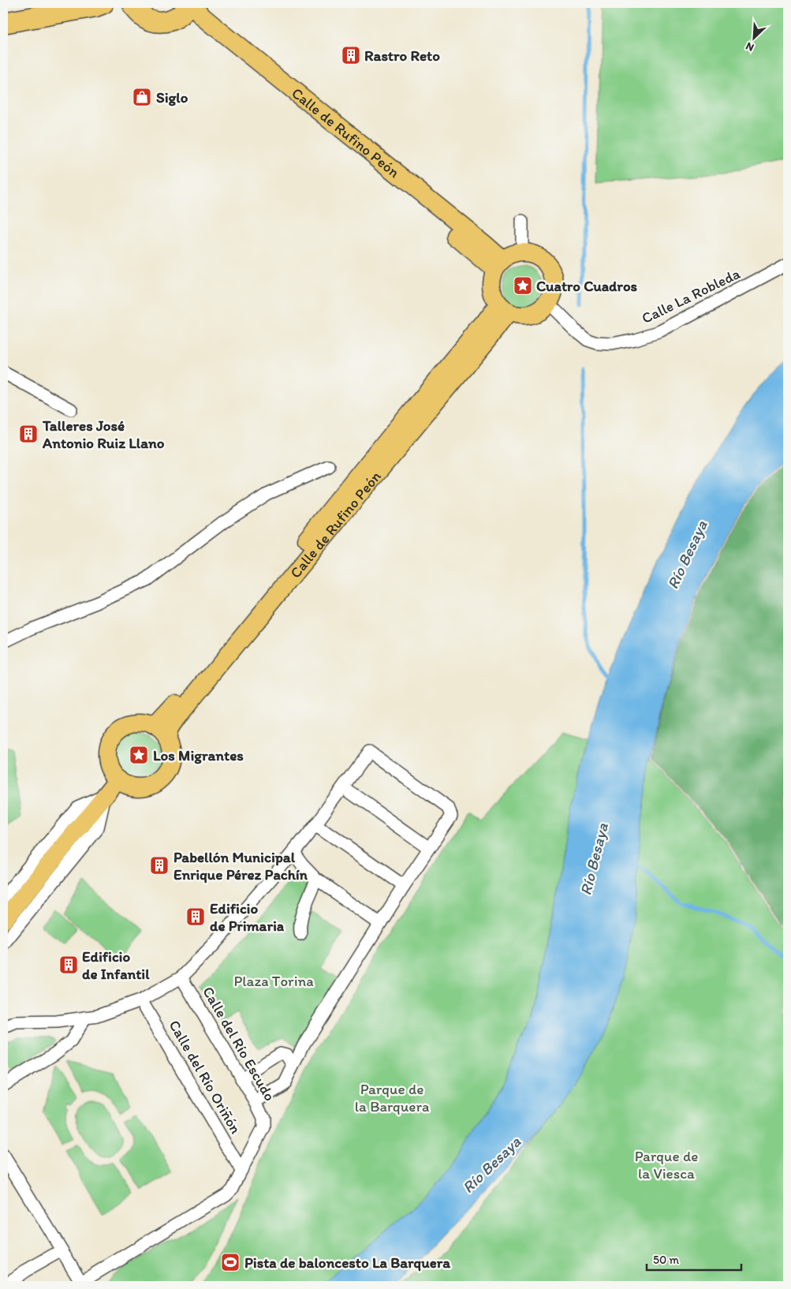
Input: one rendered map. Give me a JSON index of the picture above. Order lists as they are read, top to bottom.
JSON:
{
  "streets": {
    "main road": ["Calle de Rufino Peón"],
    "street": ["Calle La Robleda", "Calle del Río Escudo", "Calle del Río Oriñón"]
  },
  "crossings": [
    ["Calle de Rufino Peón", "Calle La Robleda"],
    ["Calle del Río Escudo", "Calle del Río Oriñón"]
  ],
  "water": ["Río Besaya"],
  "parks": ["Plaza Torina", "Parque de la Barquera", "Parque de la Viesca"],
  "places": {
    "building": [
      "Rastro Reto",
      "Talleres José Antonio Ruiz Llano",
      "Pabellón Municipal Enrique Pérez Pachín",
      "Edificio de Primaria",
      "Edificio de Infantil"
    ],
    "shop": ["Siglo"],
    "place": ["Cuatro Cuadros", "Los Migrantes"],
    "sports": ["Pista de baloncesto La Barquera"]
  },
  "scale_bar": "50 m",
  "north": "bottom left"
}
